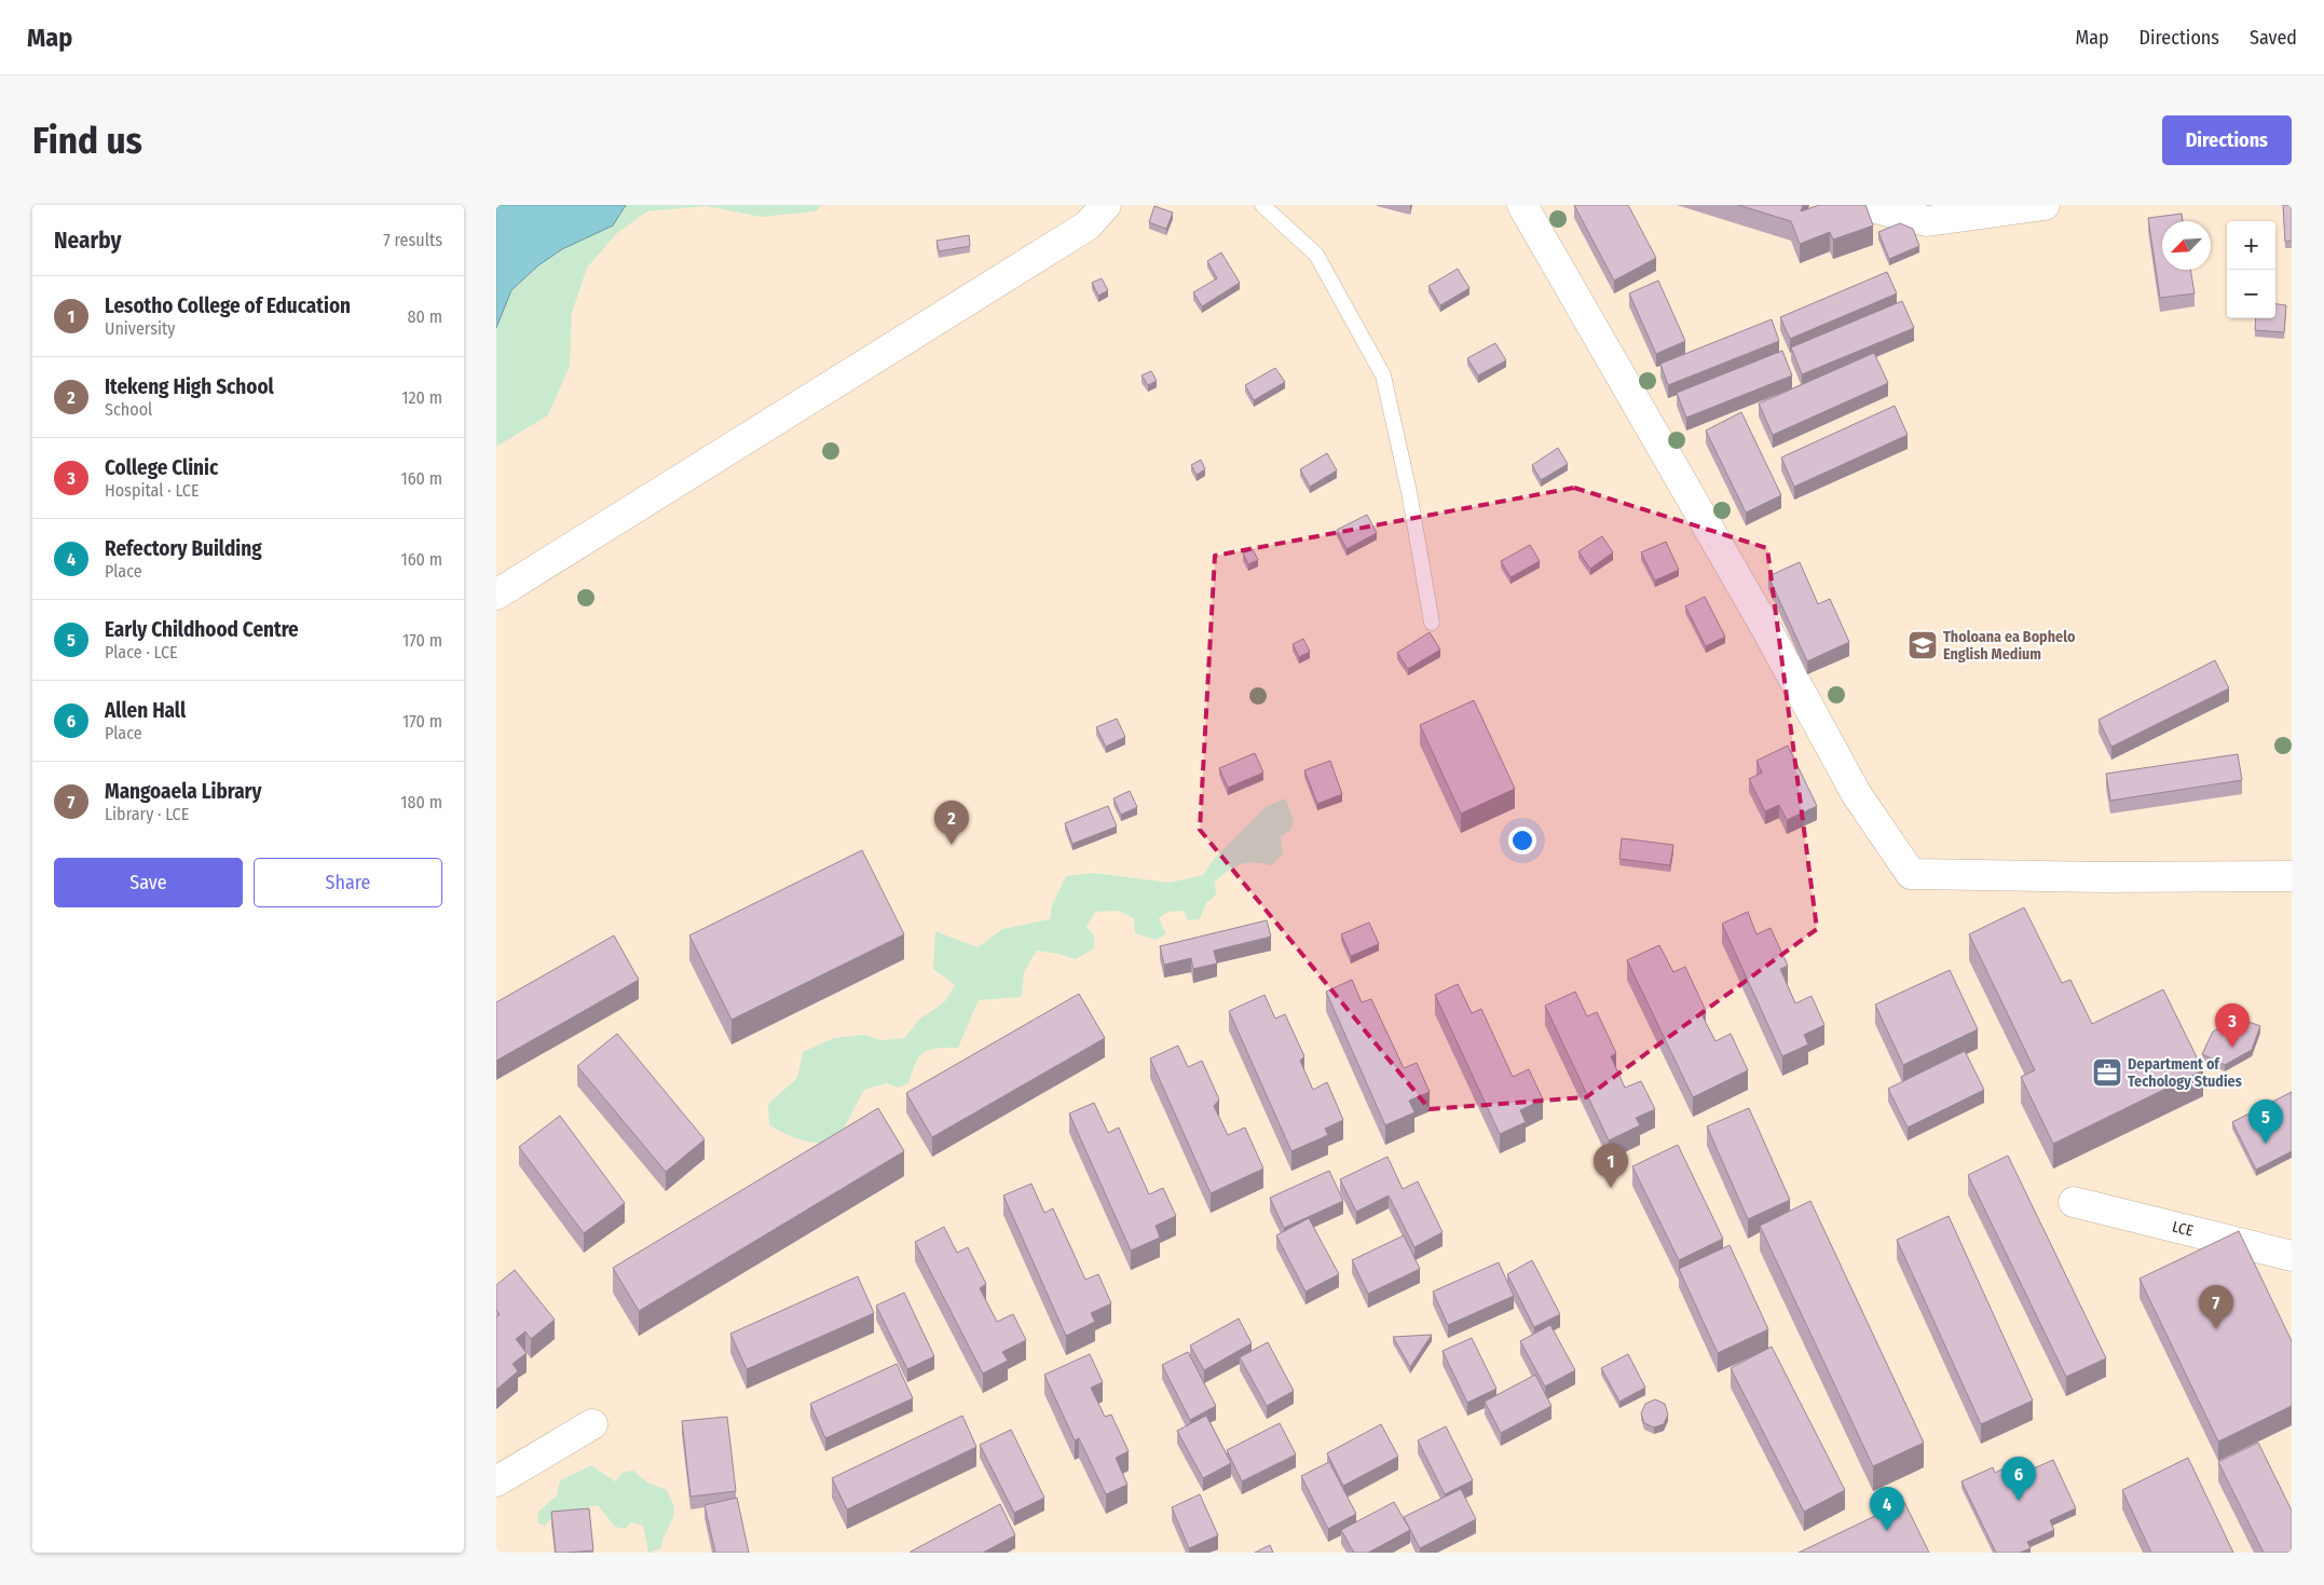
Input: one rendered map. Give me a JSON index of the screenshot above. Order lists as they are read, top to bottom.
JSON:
{
  "streets": {
    "street": ["LCE"]
  },
  "places": {
    "school or university": ["Tholoana ea Bophelo English Medium"],
    "office": ["Department of Techology Studies"]
  },
  "north": "bottom left",
  "page": {
    "header": "Map",
    "nav": ["Map", "Directions", "Saved"],
    "buttons": [
      "Directions",
      ["Save", "Share"]
    ],
    "title": "Find us",
    "heading": ["Nearby", "7 results"],
    "map_buttons": ["+", "−"],
    "list": [
      {
        "mark": "1",
        "name": "Lesotho College of Education",
        "note": "University",
        "value": "80 m"
      },
      {
        "mark": "2",
        "name": "Itekeng High School",
        "note": "School",
        "value": "120 m"
      },
      {
        "mark": "3",
        "name": "College Clinic",
        "note": "Hospital · LCE",
        "value": "160 m"
      },
      {
        "mark": "4",
        "name": "Refectory Building",
        "note": "Place",
        "value": "160 m"
      },
      {
        "mark": "5",
        "name": "Early Childhood Centre",
        "note": "Place · LCE",
        "value": "170 m"
      },
      {
        "mark": "6",
        "name": "Allen Hall",
        "note": "Place",
        "value": "170 m"
      },
      {
        "mark": "7",
        "name": "Mangoaela Library",
        "note": "Library · LCE",
        "value": "180 m"
      }
    ],
    "pins": [
      "2",
      "3",
      "5",
      "1",
      "7",
      "6",
      "4"
    ]
  }
}
